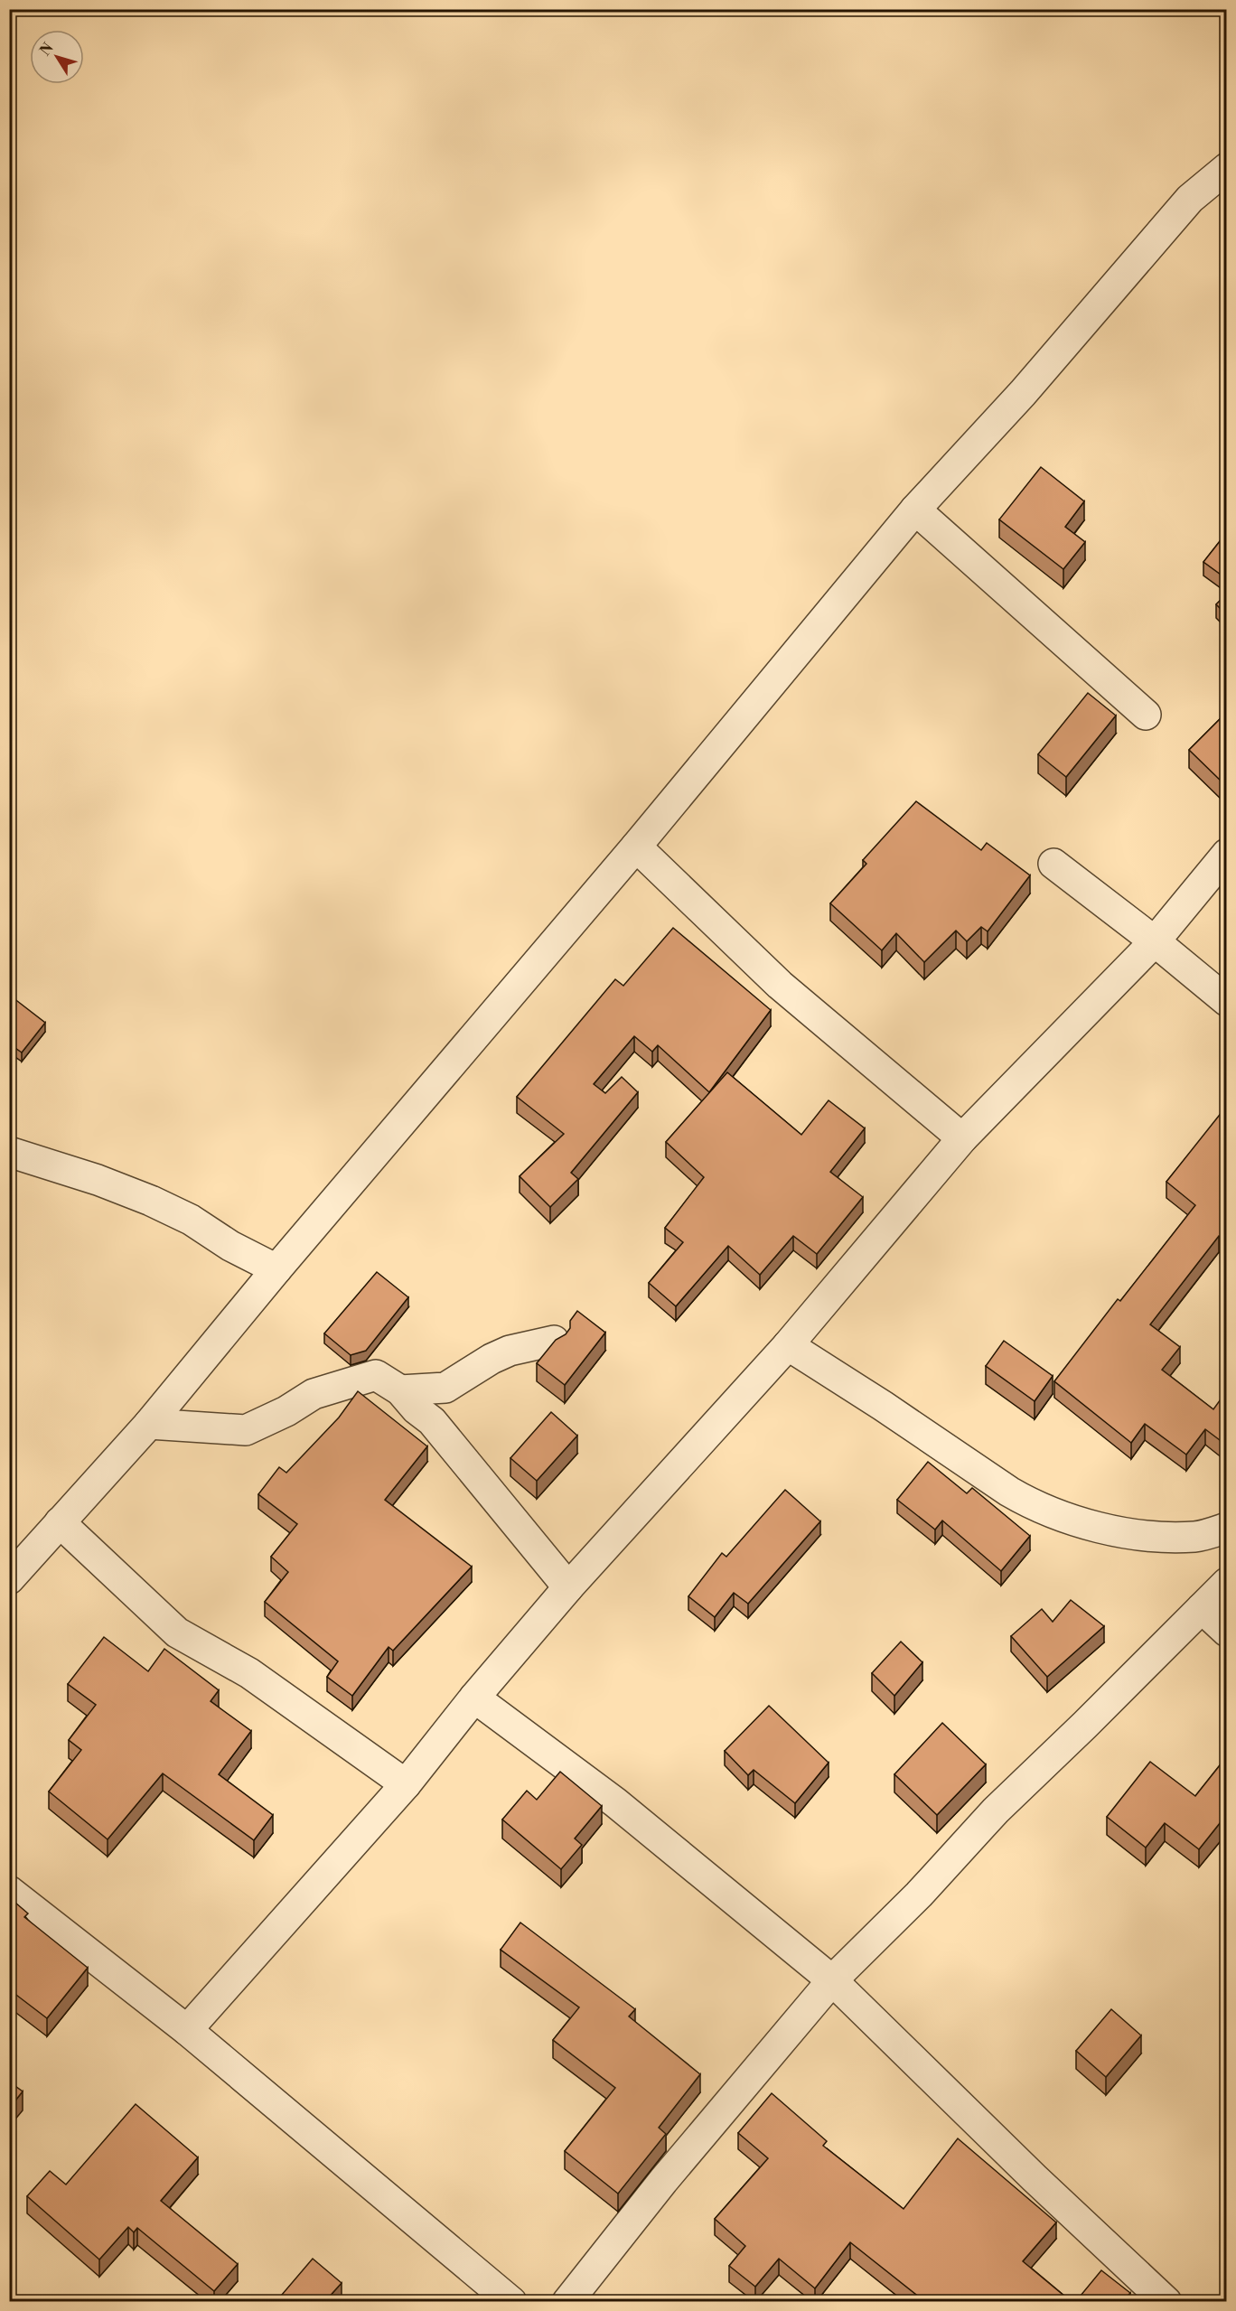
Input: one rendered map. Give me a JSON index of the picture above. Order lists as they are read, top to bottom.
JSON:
{
  "north": "top left"
}
